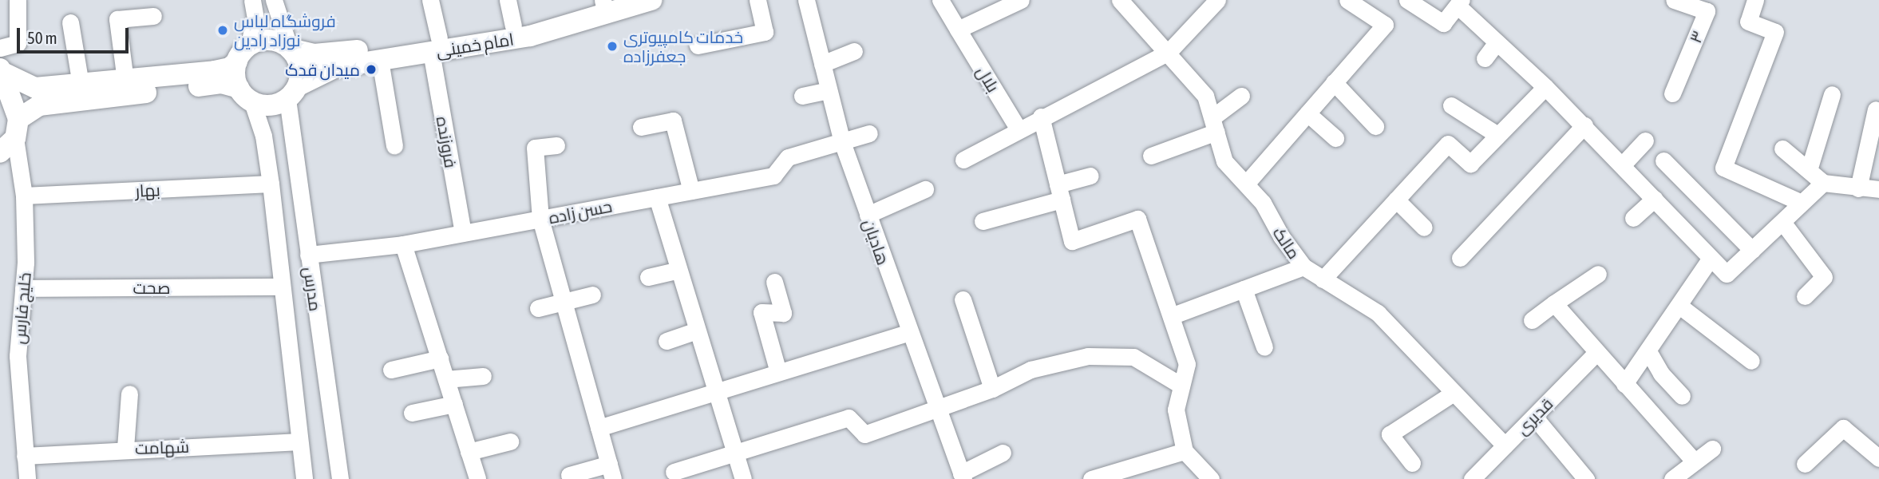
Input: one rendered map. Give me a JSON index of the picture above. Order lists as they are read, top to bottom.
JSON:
{
  "streets": {
    "main road": ["امام خمینی"],
    "street": [
      "۳",
      "بلال",
      "فروزنده",
      "بهار",
      "حسن زاده",
      "هادیان",
      "مالک",
      "صحت",
      "مدرس",
      "خلیج فارس",
      "قدیری",
      "شهامت"
    ]
  },
  "crossings": [
    ["امام خمینی", "فروزنده"],
    ["امام خمینی", "مدرس"],
    ["فروزنده", "حسن زاده"],
    ["بهار", "مدرس"],
    ["بهار", "خلیج فارس"],
    ["حسن زاده", "هادیان"],
    ["حسن زاده", "مدرس"],
    ["مالک", "قدیری"],
    ["صحت", "مدرس"],
    ["صحت", "خلیج فارس"],
    ["مدرس", "شهامت"],
    ["خلیج فارس", "شهامت"]
  ],
  "places": ["فروشگاه لباس نوزاد رادین", "خدمات کامپیوتری جعفرزاده", "میدان فدک"],
  "scale_bar": "50 m"
}
